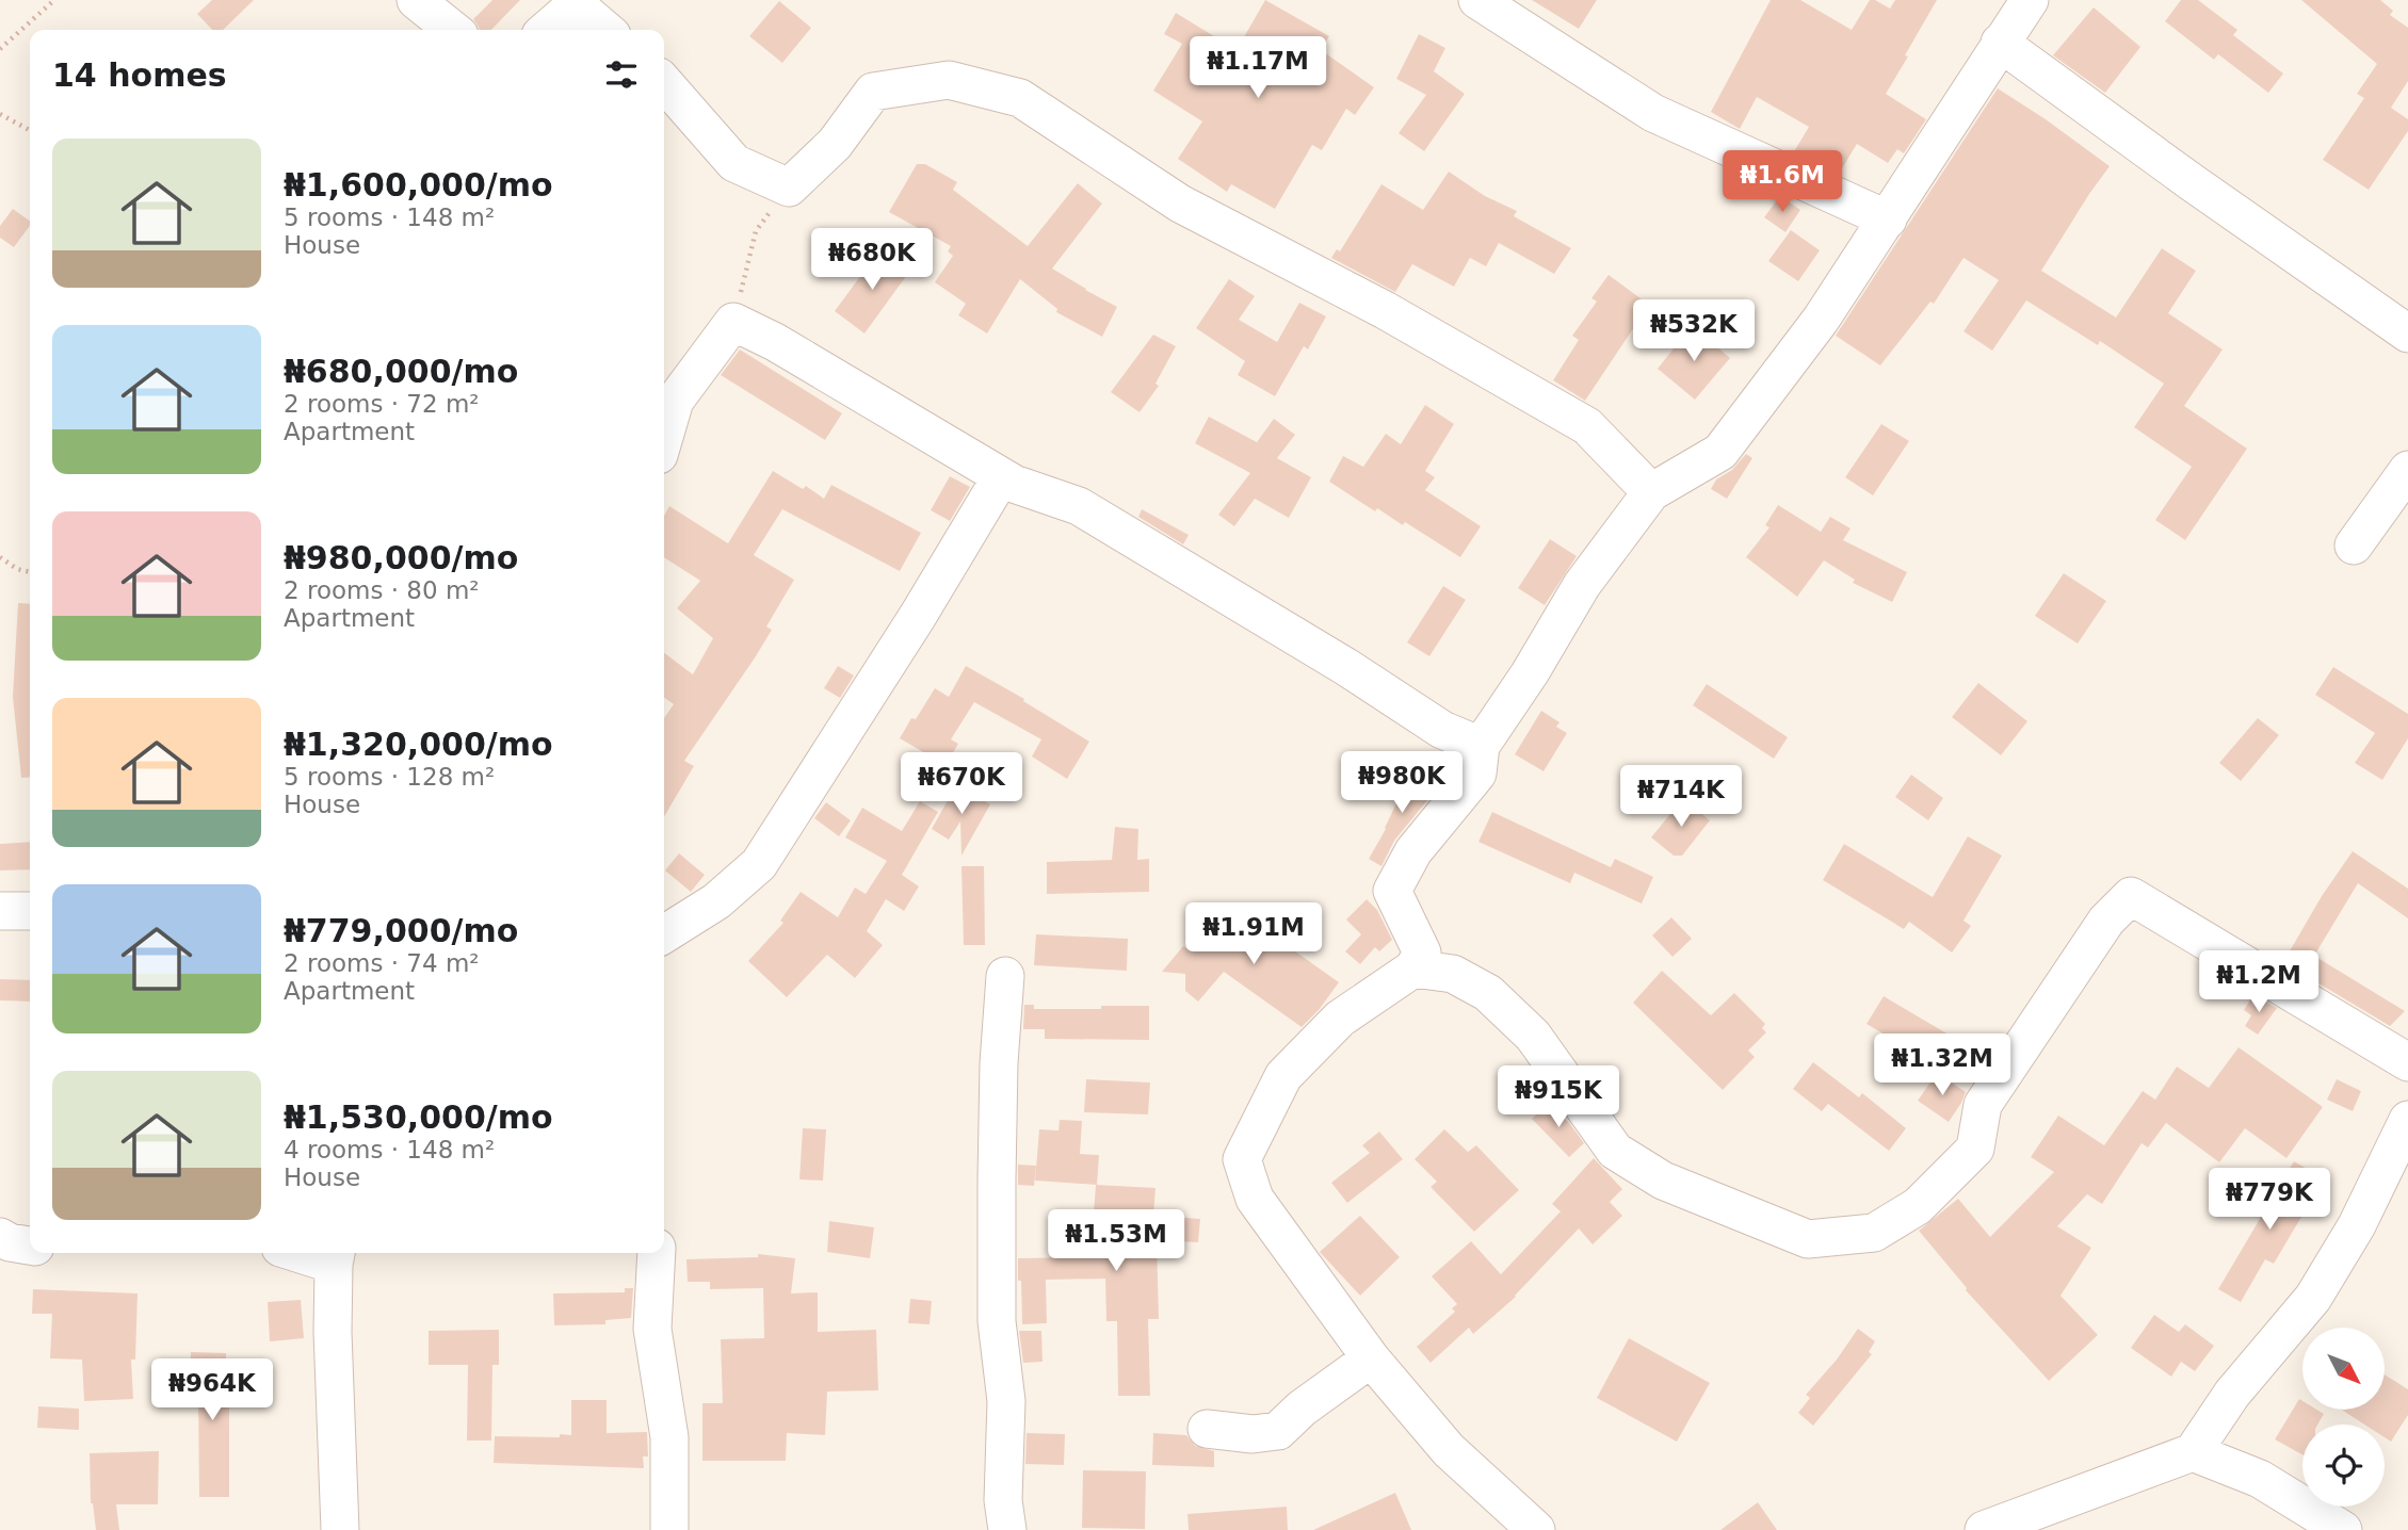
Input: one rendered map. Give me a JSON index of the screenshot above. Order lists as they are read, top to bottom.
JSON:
{
  "north": "bottom right",
  "page": {
    "heading": "14 homes",
    "price": [
      "₦1.17M",
      "₦1.6M",
      "₦680K",
      "₦532K",
      "₦980K",
      "₦670K",
      "₦714K",
      "₦1.91M",
      "₦1.2M",
      "₦1.32M",
      "₦915K",
      "₦779K",
      "₦1.53M",
      "₦964K"
    ],
    "list": [
      {
        "name": "₦1,600,000/mo",
        "note": "5 rooms · 148 m² · House"
      },
      {
        "name": "₦680,000/mo",
        "note": "2 rooms · 72 m² · Apartment"
      },
      {
        "name": "₦980,000/mo",
        "note": "2 rooms · 80 m² · Apartment"
      },
      {
        "name": "₦1,320,000/mo",
        "note": "5 rooms · 128 m² · House"
      },
      {
        "name": "₦779,000/mo",
        "note": "2 rooms · 74 m² · Apartment"
      },
      {
        "name": "₦1,530,000/mo",
        "note": "4 rooms · 148 m² · House"
      }
    ]
  }
}
